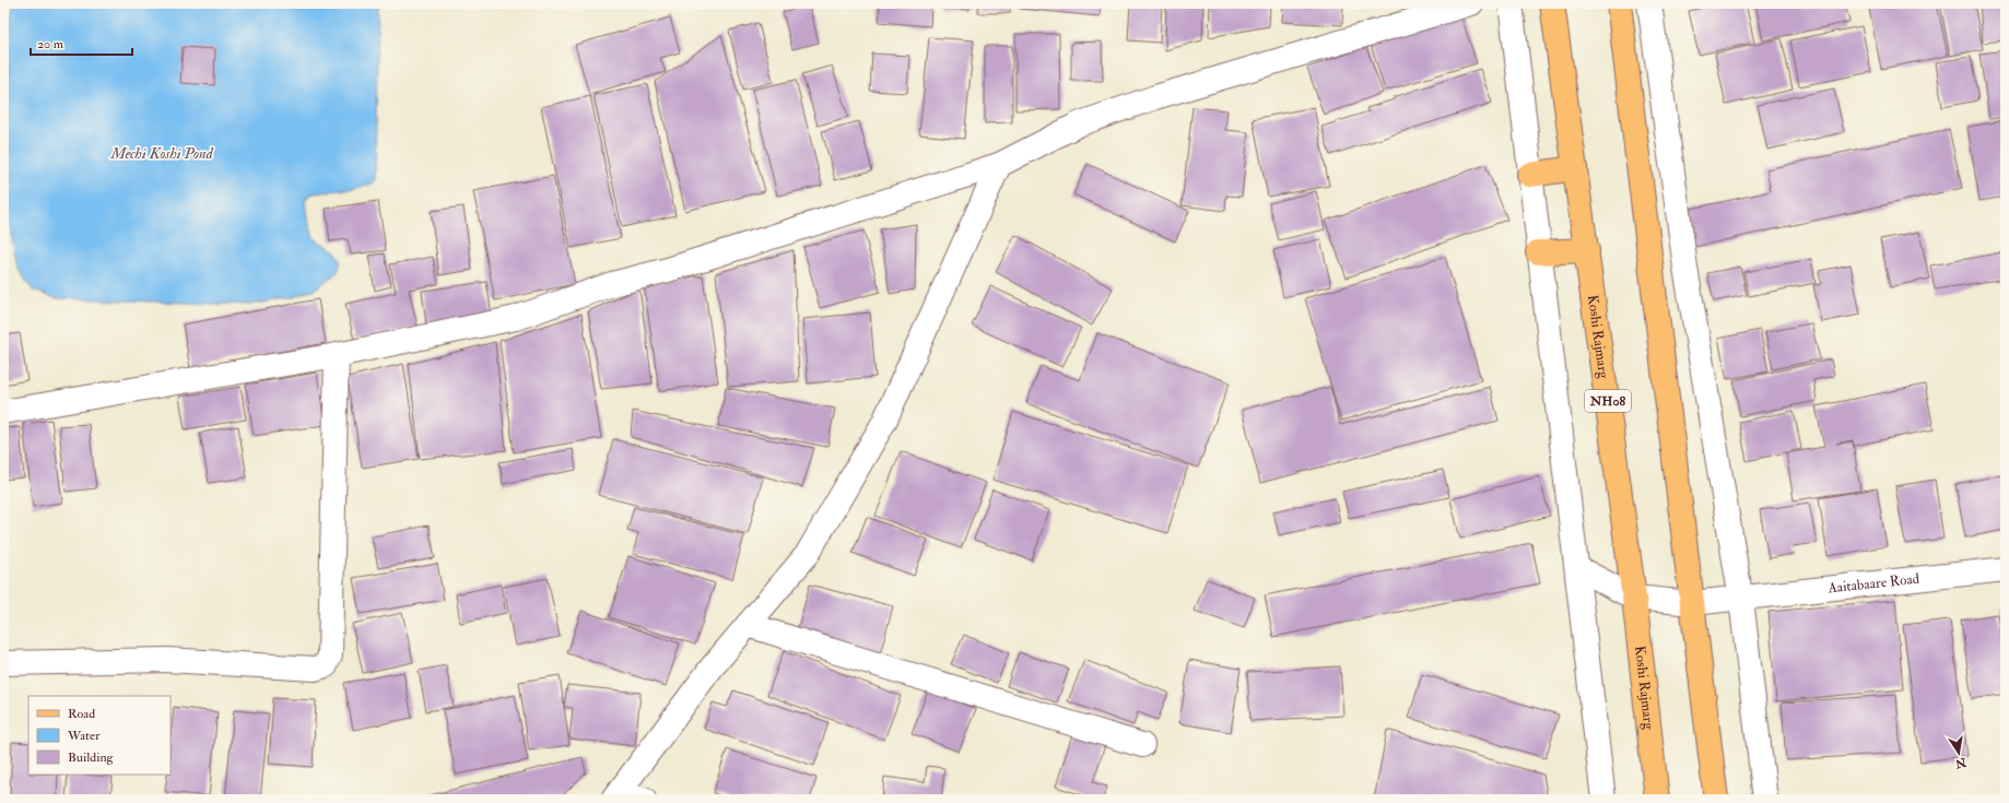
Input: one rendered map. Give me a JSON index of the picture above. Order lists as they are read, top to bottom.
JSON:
{
  "streets": {
    "main road": ["Koshi Rajmarg", "NH08"],
    "street": ["Aaitabaare Road"]
  },
  "crossings": [
    ["Koshi Rajmarg", "Aaitabaare Road"]
  ],
  "water": ["Mechi Koshi Pond"],
  "legend": ["Road", "Water", "Building"],
  "scale_bar": "20 m",
  "north": "bottom"
}
